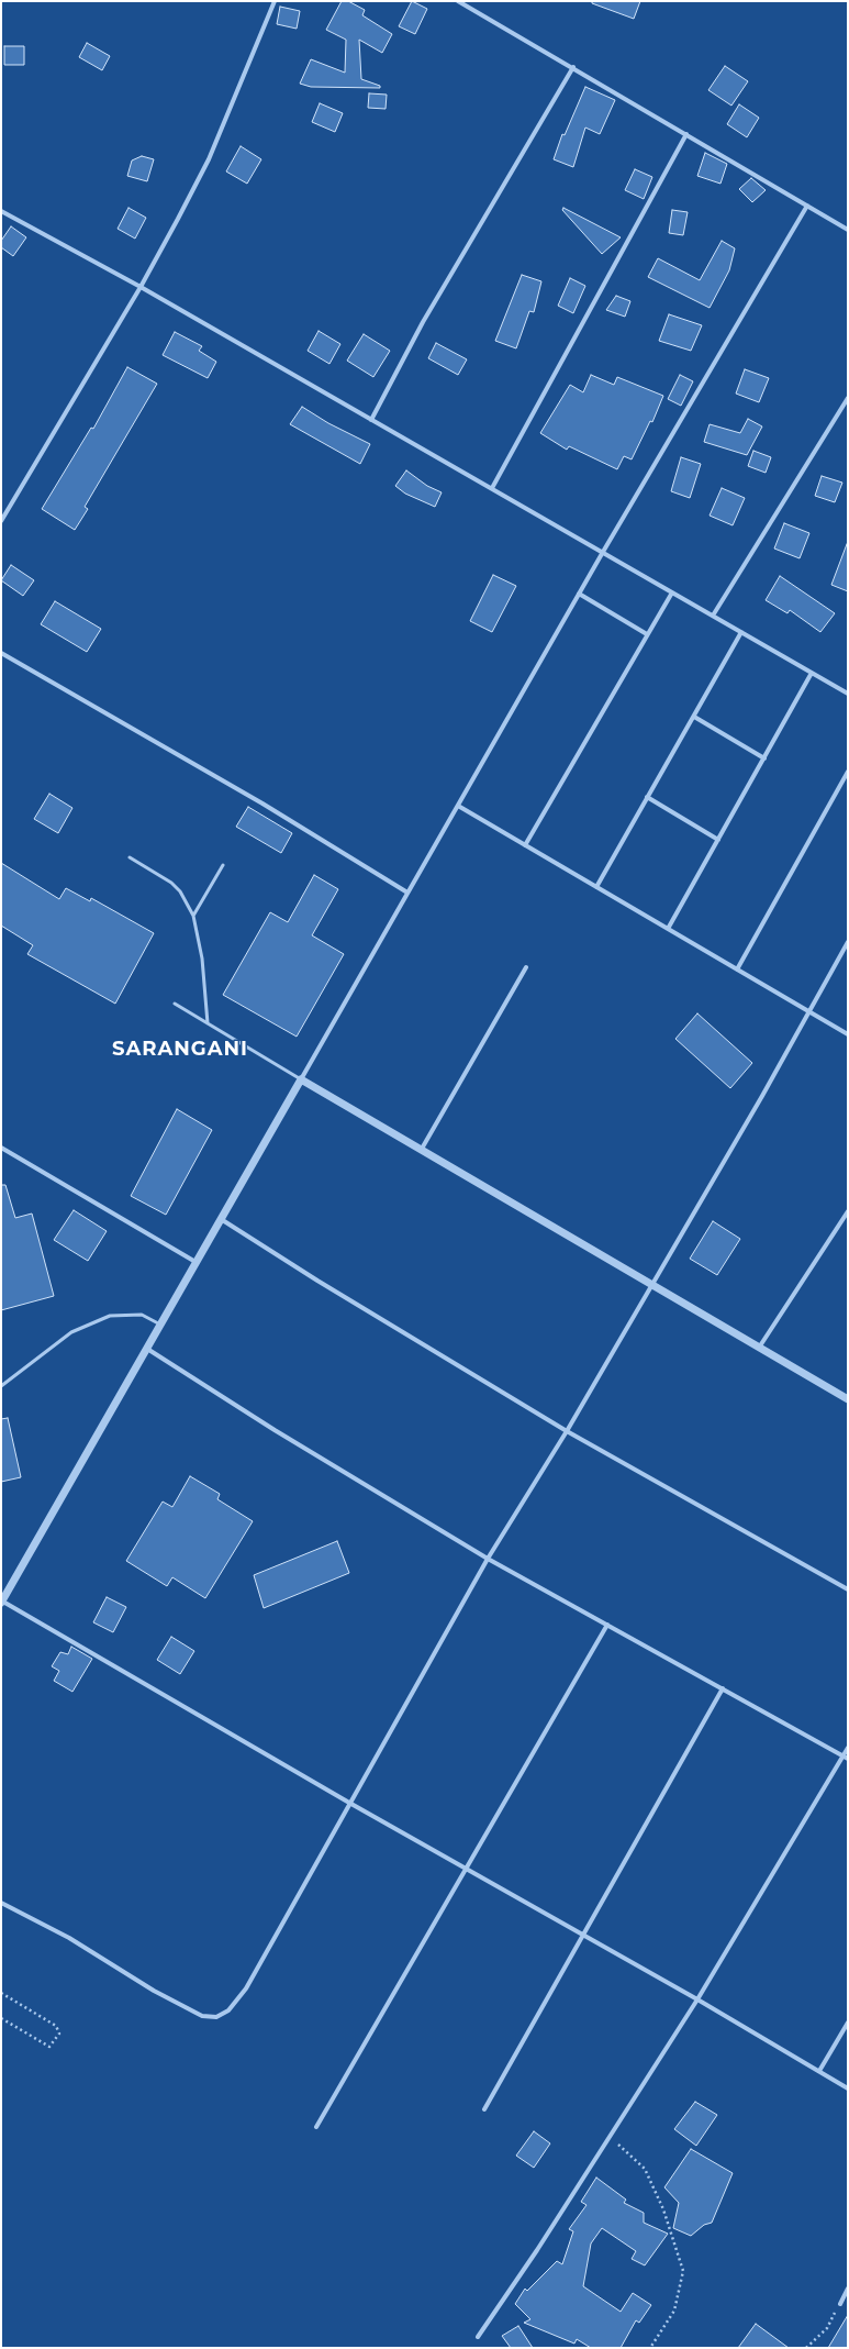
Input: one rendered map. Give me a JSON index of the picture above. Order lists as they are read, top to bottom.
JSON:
{
  "districts": ["SARANGANI"]
}
